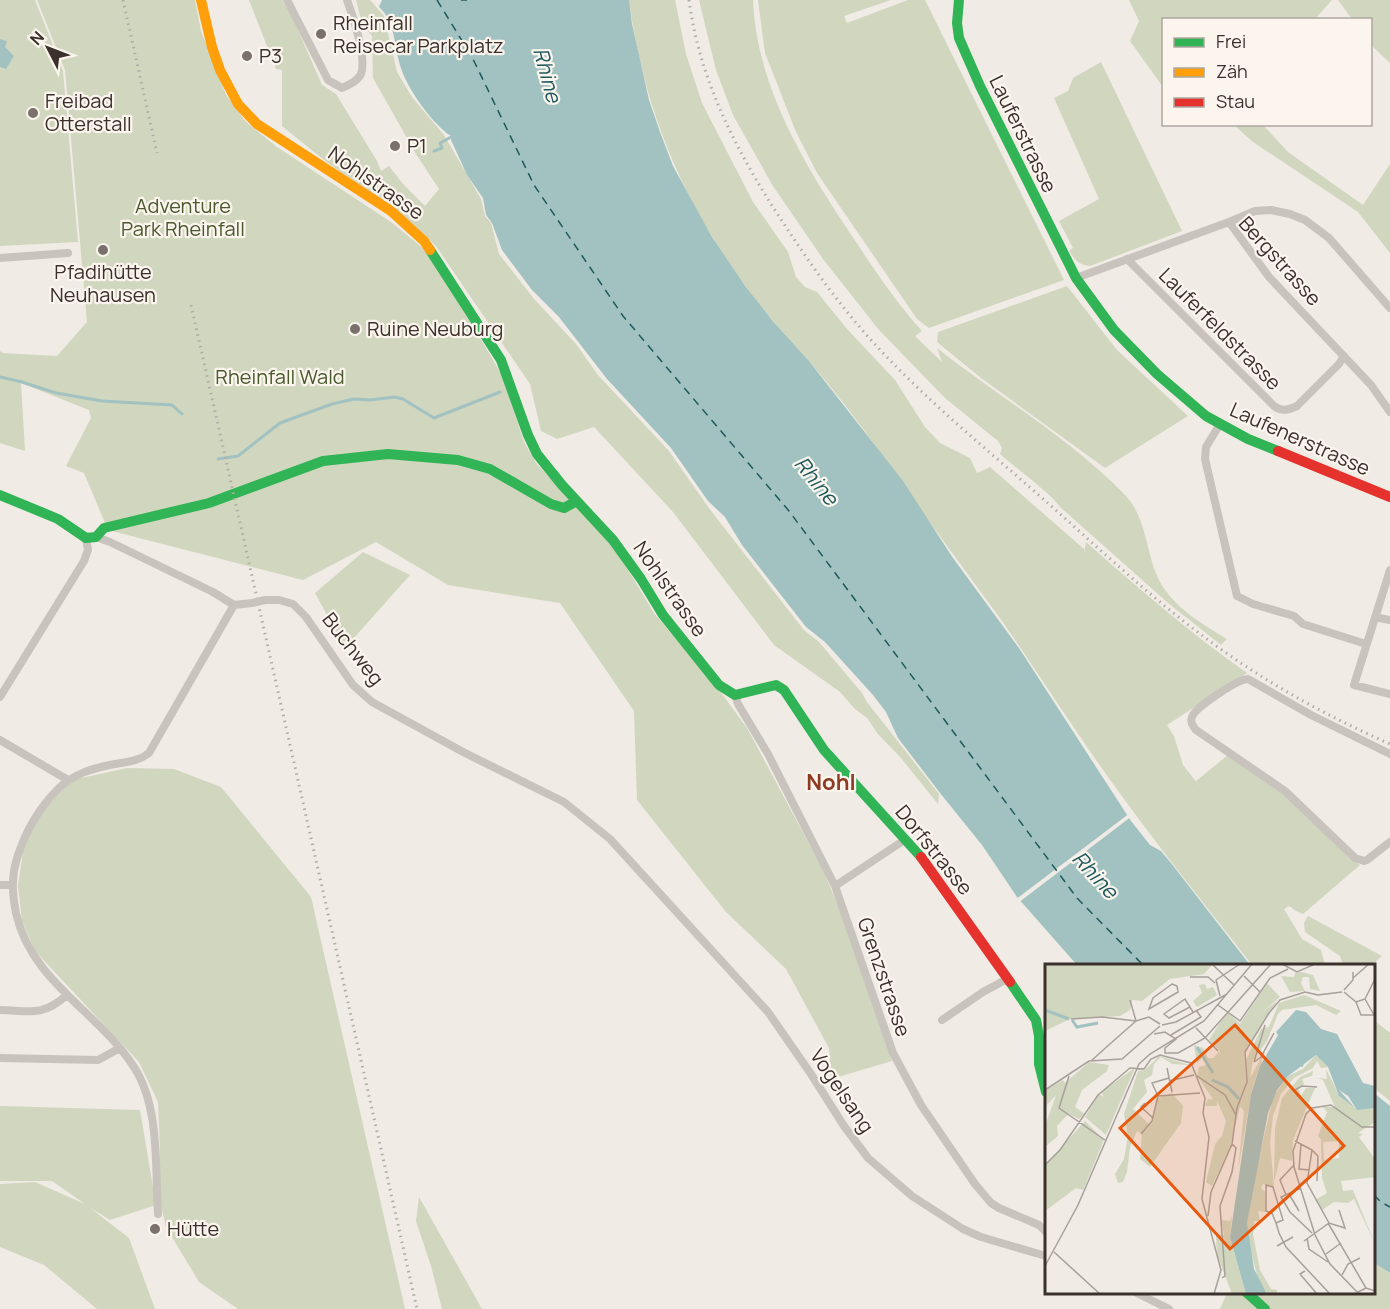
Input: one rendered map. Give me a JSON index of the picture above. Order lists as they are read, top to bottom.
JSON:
{
  "streets": {
    "street": [
      "Lauferstrasse",
      "Nohlstrasse",
      "Bergstrasse",
      "Lauferfeldstrasse",
      "Laufenerstrasse",
      "Buchweg",
      "Dorfstrasse",
      "Grenzstrasse",
      "Vogelsang"
    ]
  },
  "crossings": [
    ["Lauferstrasse", "Bergstrasse"],
    ["Lauferstrasse", "Laufenerstrasse"],
    ["Nohlstrasse", "Dorfstrasse"],
    ["Nohlstrasse", "Grenzstrasse"],
    ["Bergstrasse", "Lauferfeldstrasse"],
    ["Bergstrasse", "Laufenerstrasse"],
    ["Buchweg", "Vogelsang"],
    ["Dorfstrasse", "Grenzstrasse"]
  ],
  "districts": ["Nohl"],
  "water": ["Rhine"],
  "parks": ["Adventure Park Rheinfall", "Rheinfall Wald"],
  "places": [
    "Rheinfall Reisecar Parkplatz",
    "P3",
    "Freibad Otterstall",
    "P1",
    "Pfadihütte Neuhausen",
    "Ruine Neuburg",
    "Hütte"
  ],
  "legend": ["Frei", "Zäh", "Stau"],
  "north": "top left"
}
